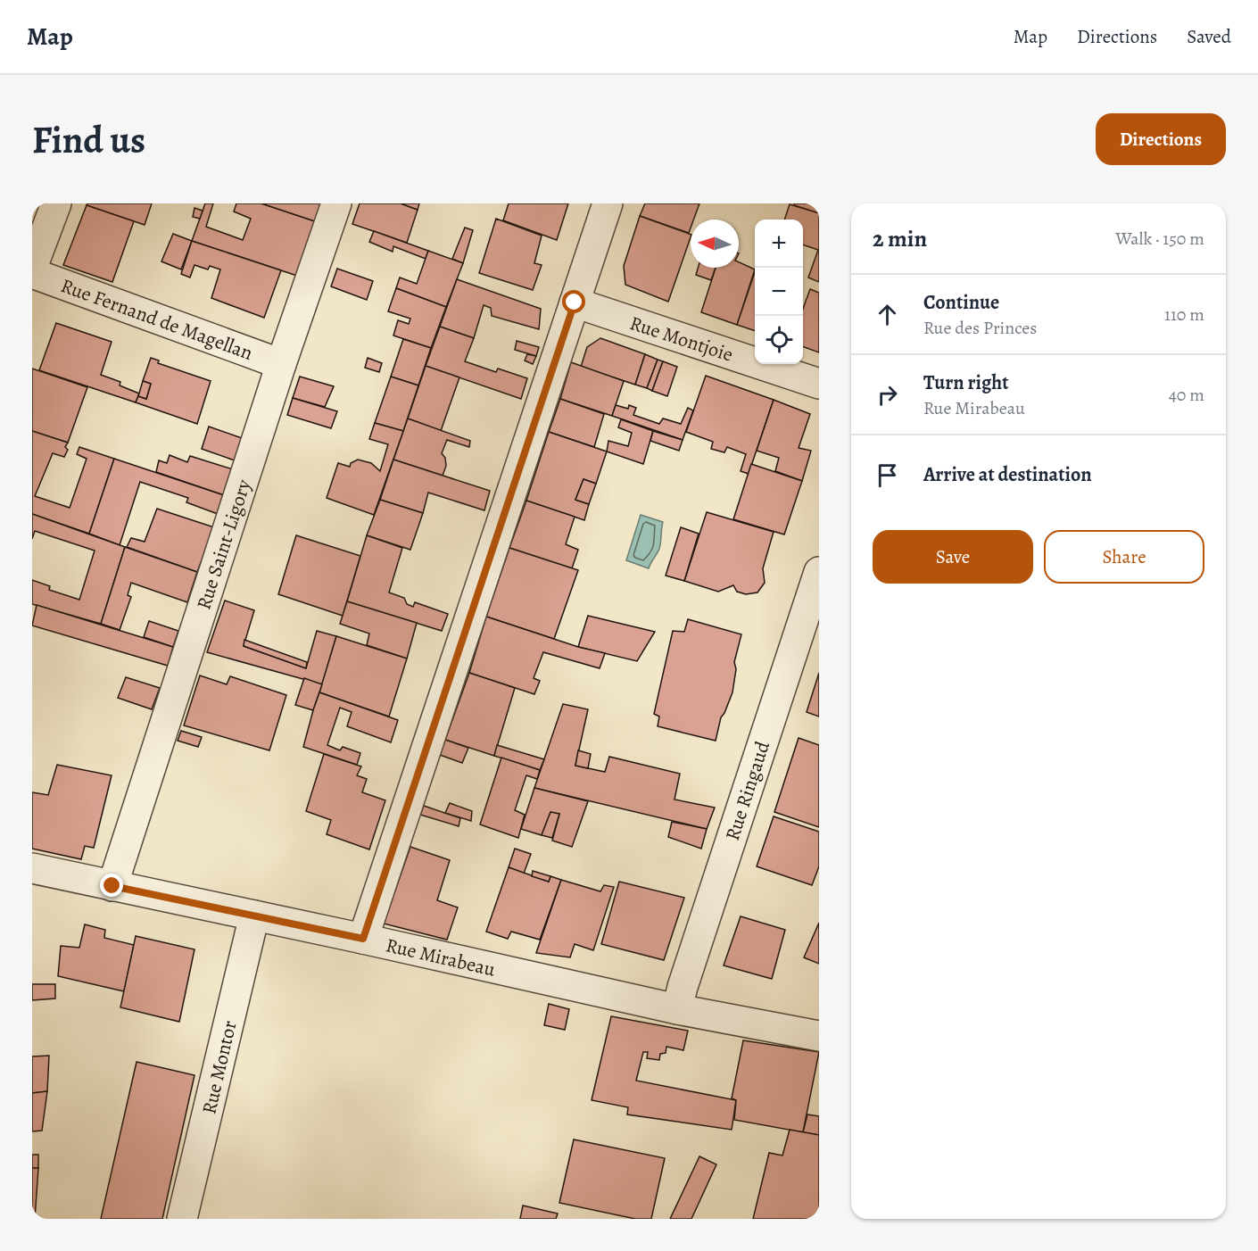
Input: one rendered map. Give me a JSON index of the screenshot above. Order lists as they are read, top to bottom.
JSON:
{
  "streets": {
    "street": [
      "Rue Fernand de Magellan",
      "Rue Montjoie",
      "Rue Saint-Ligory",
      "Rue Ringaud",
      "Rue Mirabeau",
      "Rue Montor"
    ]
  },
  "crossings": [
    ["Rue Fernand de Magellan", "Rue Saint-Ligory"],
    ["Rue Saint-Ligory", "Rue Mirabeau"],
    ["Rue Ringaud", "Rue Mirabeau"],
    ["Rue Mirabeau", "Rue Montor"]
  ],
  "north": "left",
  "page": {
    "header": "Map",
    "nav": ["Map", "Directions", "Saved"],
    "buttons": [
      "Directions",
      ["Save", "Share"]
    ],
    "title": "Find us",
    "heading": ["2 min", "Walk · 150 m"],
    "map_buttons": ["+", "−"],
    "list": [
      ["Continue", "Rue des Princes", "110 m"],
      ["Turn right", "Rue Mirabeau", "40 m"],
      "Arrive at destination"
    ]
  }
}
